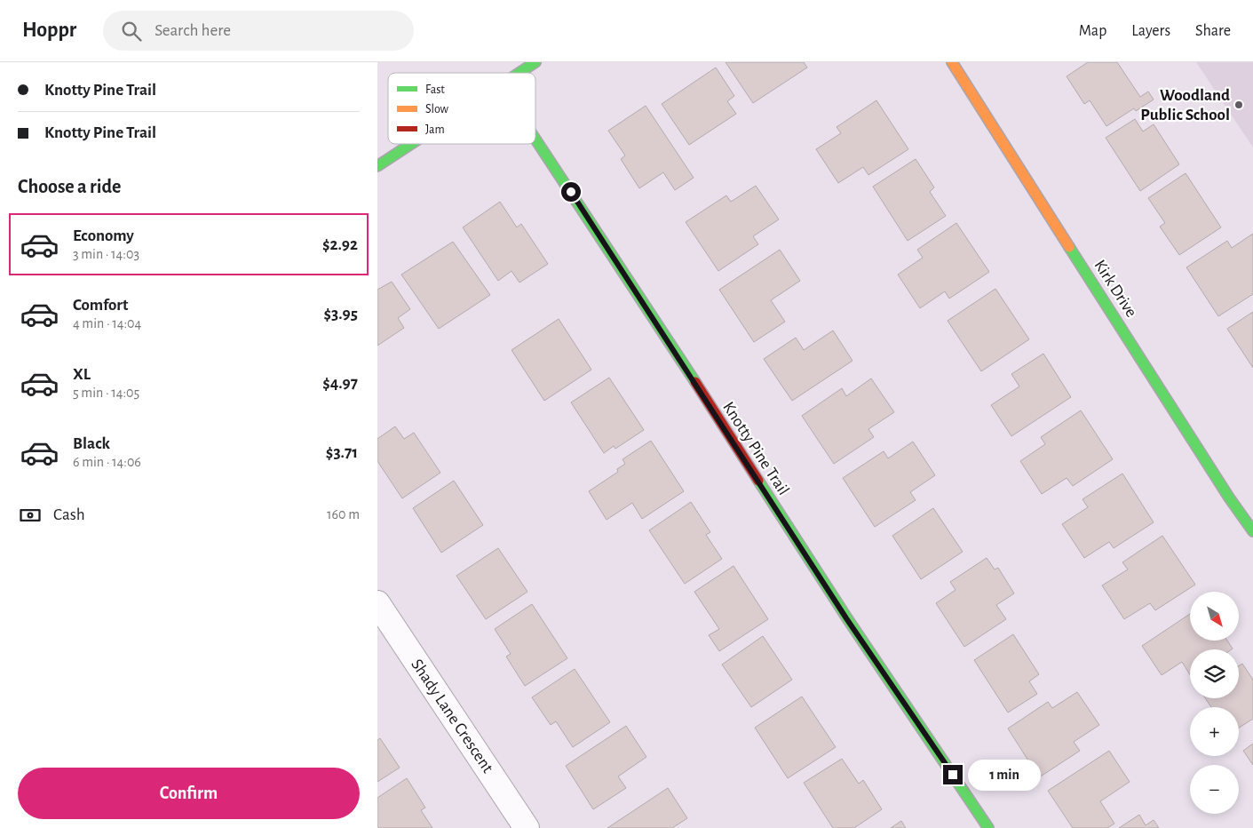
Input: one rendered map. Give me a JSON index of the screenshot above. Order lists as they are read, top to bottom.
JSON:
{
  "streets": {
    "street": ["Kirk Drive", "Knotty Pine Trail", "Shady Lane Crescent"]
  },
  "places": ["Woodland Public School"],
  "legend": ["Fast", "Slow", "Jam"],
  "north": "bottom right",
  "page": {
    "header": "Hoppr",
    "search": "Search here",
    "nav": ["Map", "Layers", "Share"],
    "banner": ["Knotty Pine Trail", "Knotty Pine Trail"],
    "heading": "Choose a ride",
    "list": [
      {
        "name": "Economy",
        "note": "3 min · 14:03",
        "value": "$2.92"
      },
      {
        "name": "Comfort",
        "note": "4 min · 14:04",
        "value": "$3.95"
      },
      {
        "name": "XL",
        "note": "5 min · 14:05",
        "value": "$4.97"
      },
      {
        "name": "Black",
        "note": "6 min · 14:06",
        "value": "$3.71"
      }
    ],
    "pay": ["Cash", "160 m"],
    "map_buttons": ["+", "−"],
    "buttons": "Confirm",
    "bubble": "1 min"
  }
}
